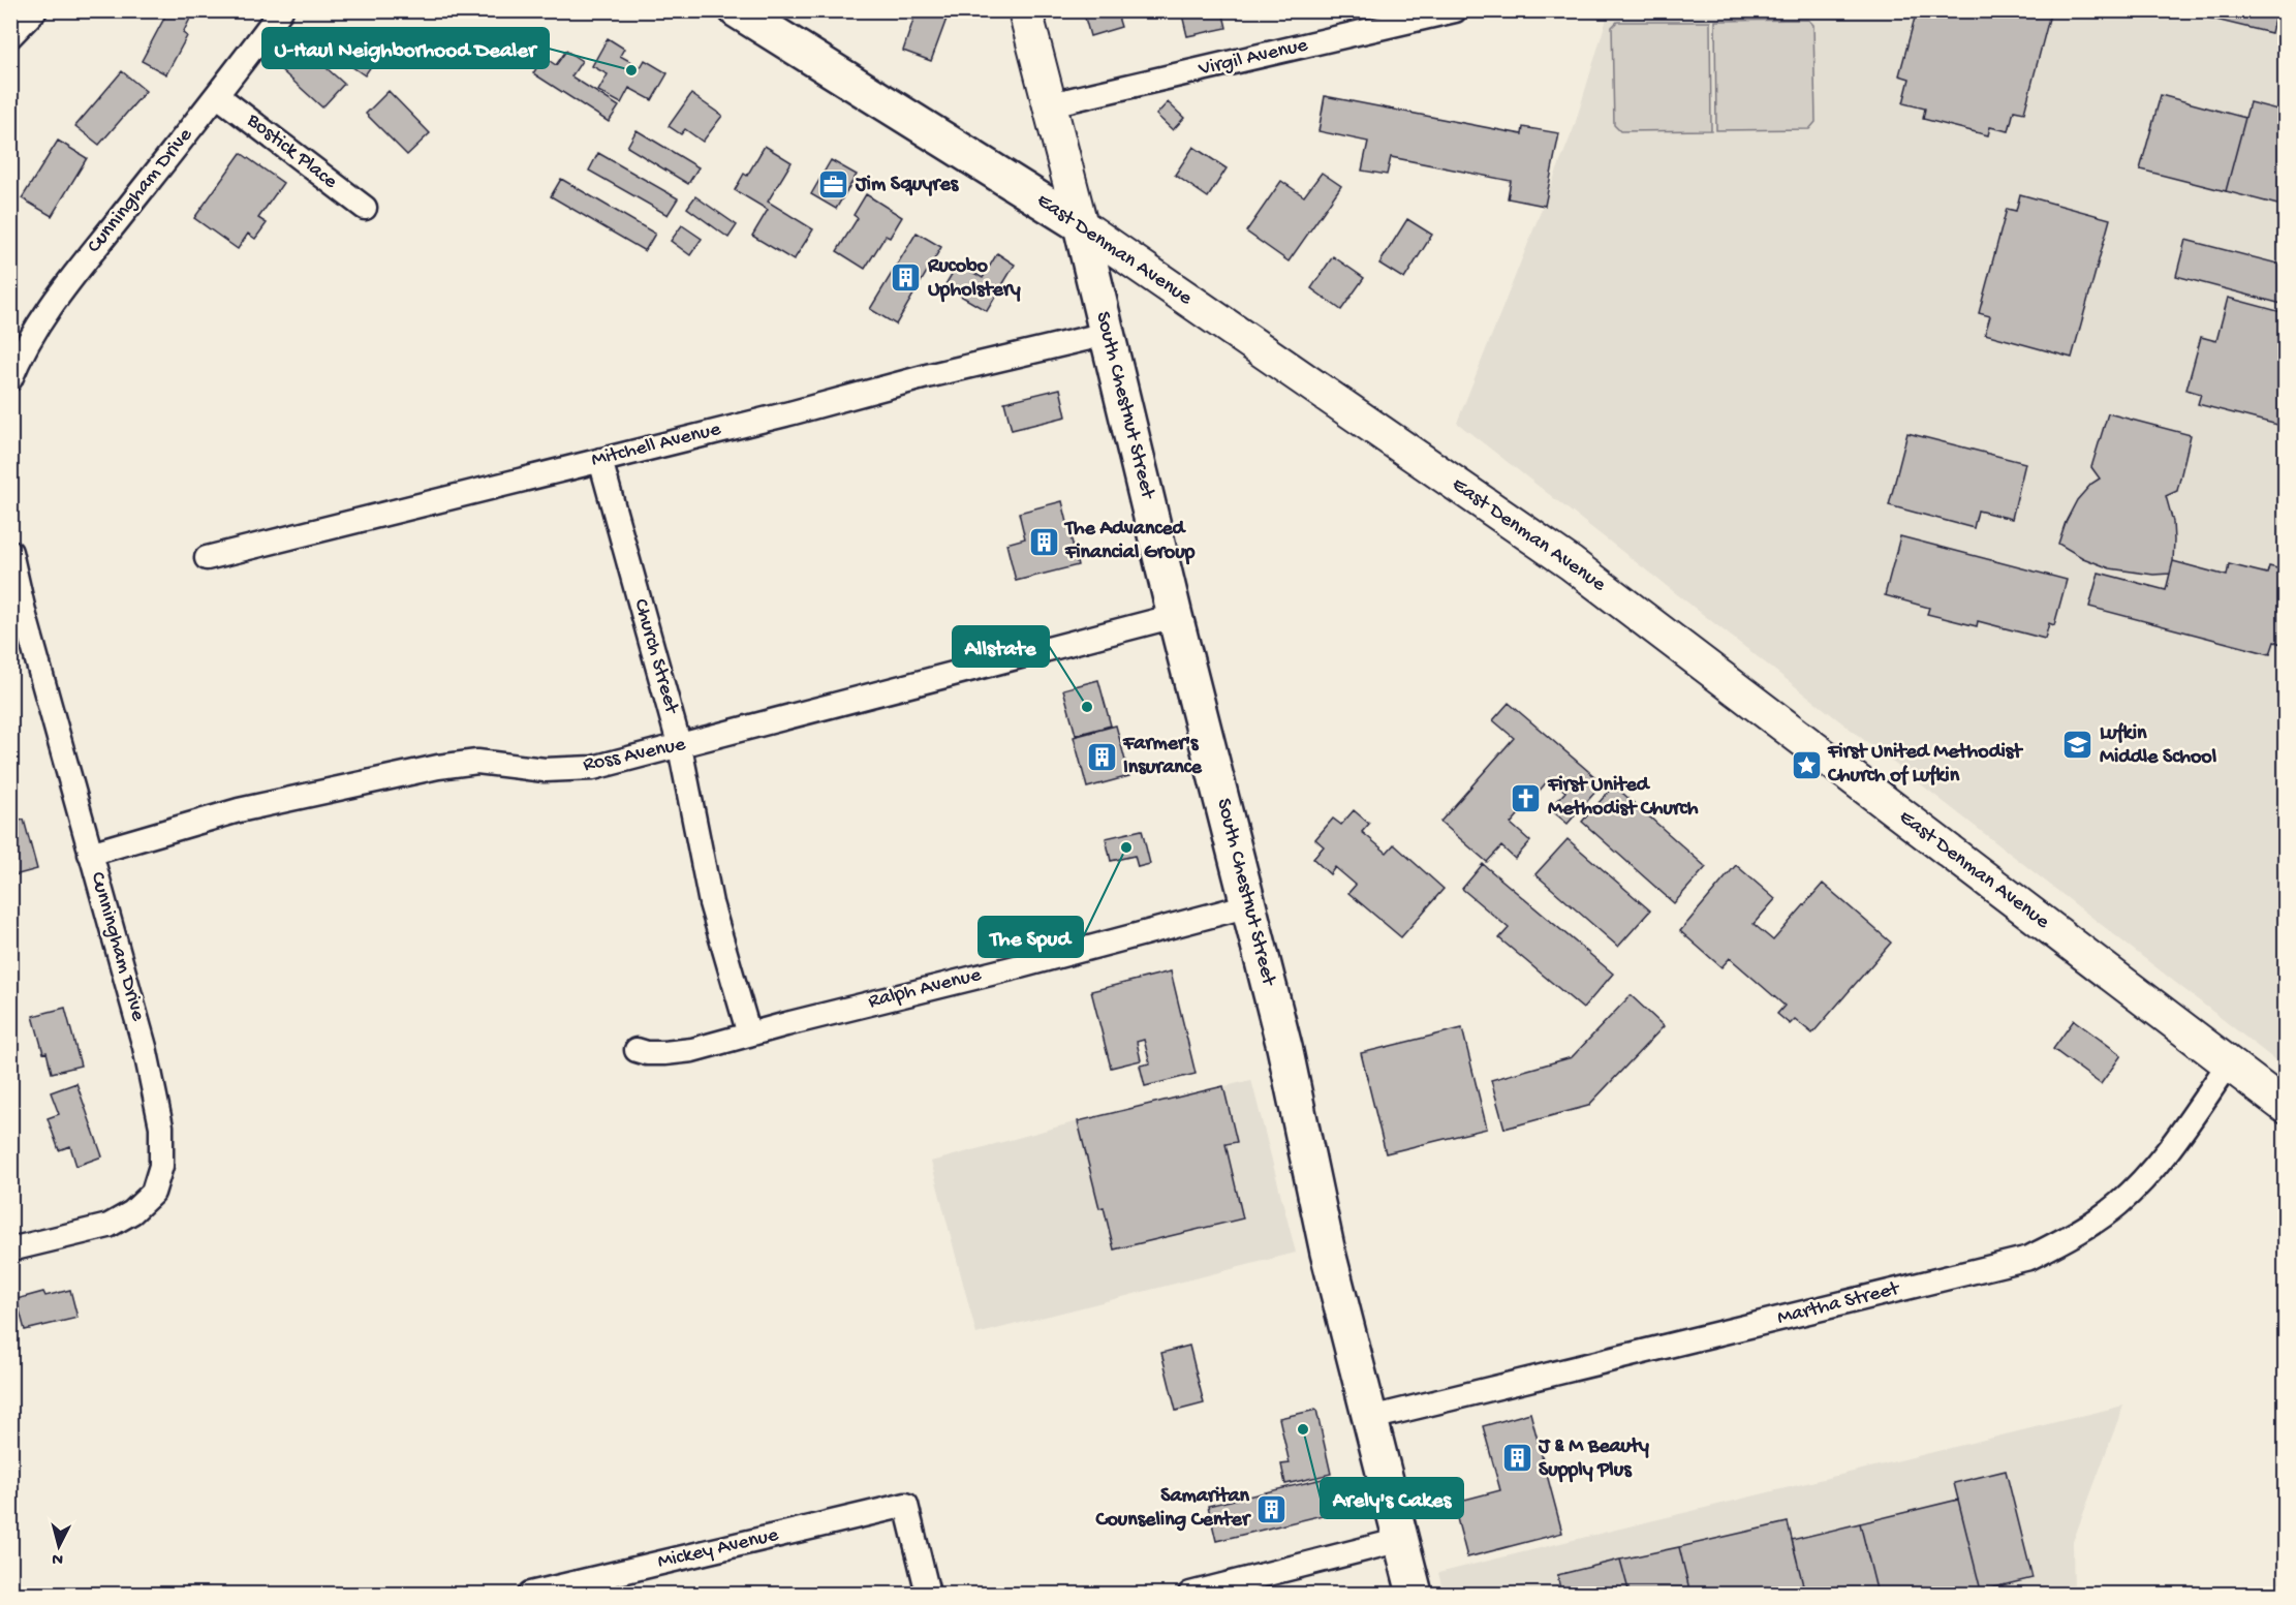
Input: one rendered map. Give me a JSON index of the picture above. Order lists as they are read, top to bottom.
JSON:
{
  "streets": {
    "main road": ["East Denman Avenue", "South Chestnut Street"],
    "street": [
      "Virgil Avenue",
      "Bostick Place",
      "Cunningham Drive",
      "Mitchell Avenue",
      "Church Street",
      "Ross Avenue",
      "Ralph Avenue",
      "Martha Street",
      "Mickey Avenue"
    ]
  },
  "crossings": [
    ["Virgil Avenue", "South Chestnut Street"],
    ["Bostick Place", "Cunningham Drive"],
    ["Cunningham Drive", "Ross Avenue"],
    ["East Denman Avenue", "South Chestnut Street"],
    ["East Denman Avenue", "Martha Street"],
    ["South Chestnut Street", "Mitchell Avenue"],
    ["South Chestnut Street", "Ross Avenue"],
    ["South Chestnut Street", "Ralph Avenue"],
    ["South Chestnut Street", "Martha Street"],
    ["Mitchell Avenue", "Church Street"],
    ["Church Street", "Ross Avenue"],
    ["Church Street", "Ralph Avenue"]
  ],
  "places": {
    "other": [
      "U-Haul Neighborhood Dealer",
      "Allstate",
      "The Spud",
      "Arely's Cakes"
    ],
    "office": ["Jim Squyres"],
    "building": [
      "Rucobo Upholstery",
      "The Advanced Financial Group",
      "Farmer's Insurance",
      "J & M Beauty Supply Plus",
      "Samaritan Counseling Center"
    ],
    "school or university": ["Lufkin Middle School"],
    "place": ["First United Methodist Church of Lufkin"],
    "church": ["First United Methodist Church"]
  },
  "north": "bottom"
}
